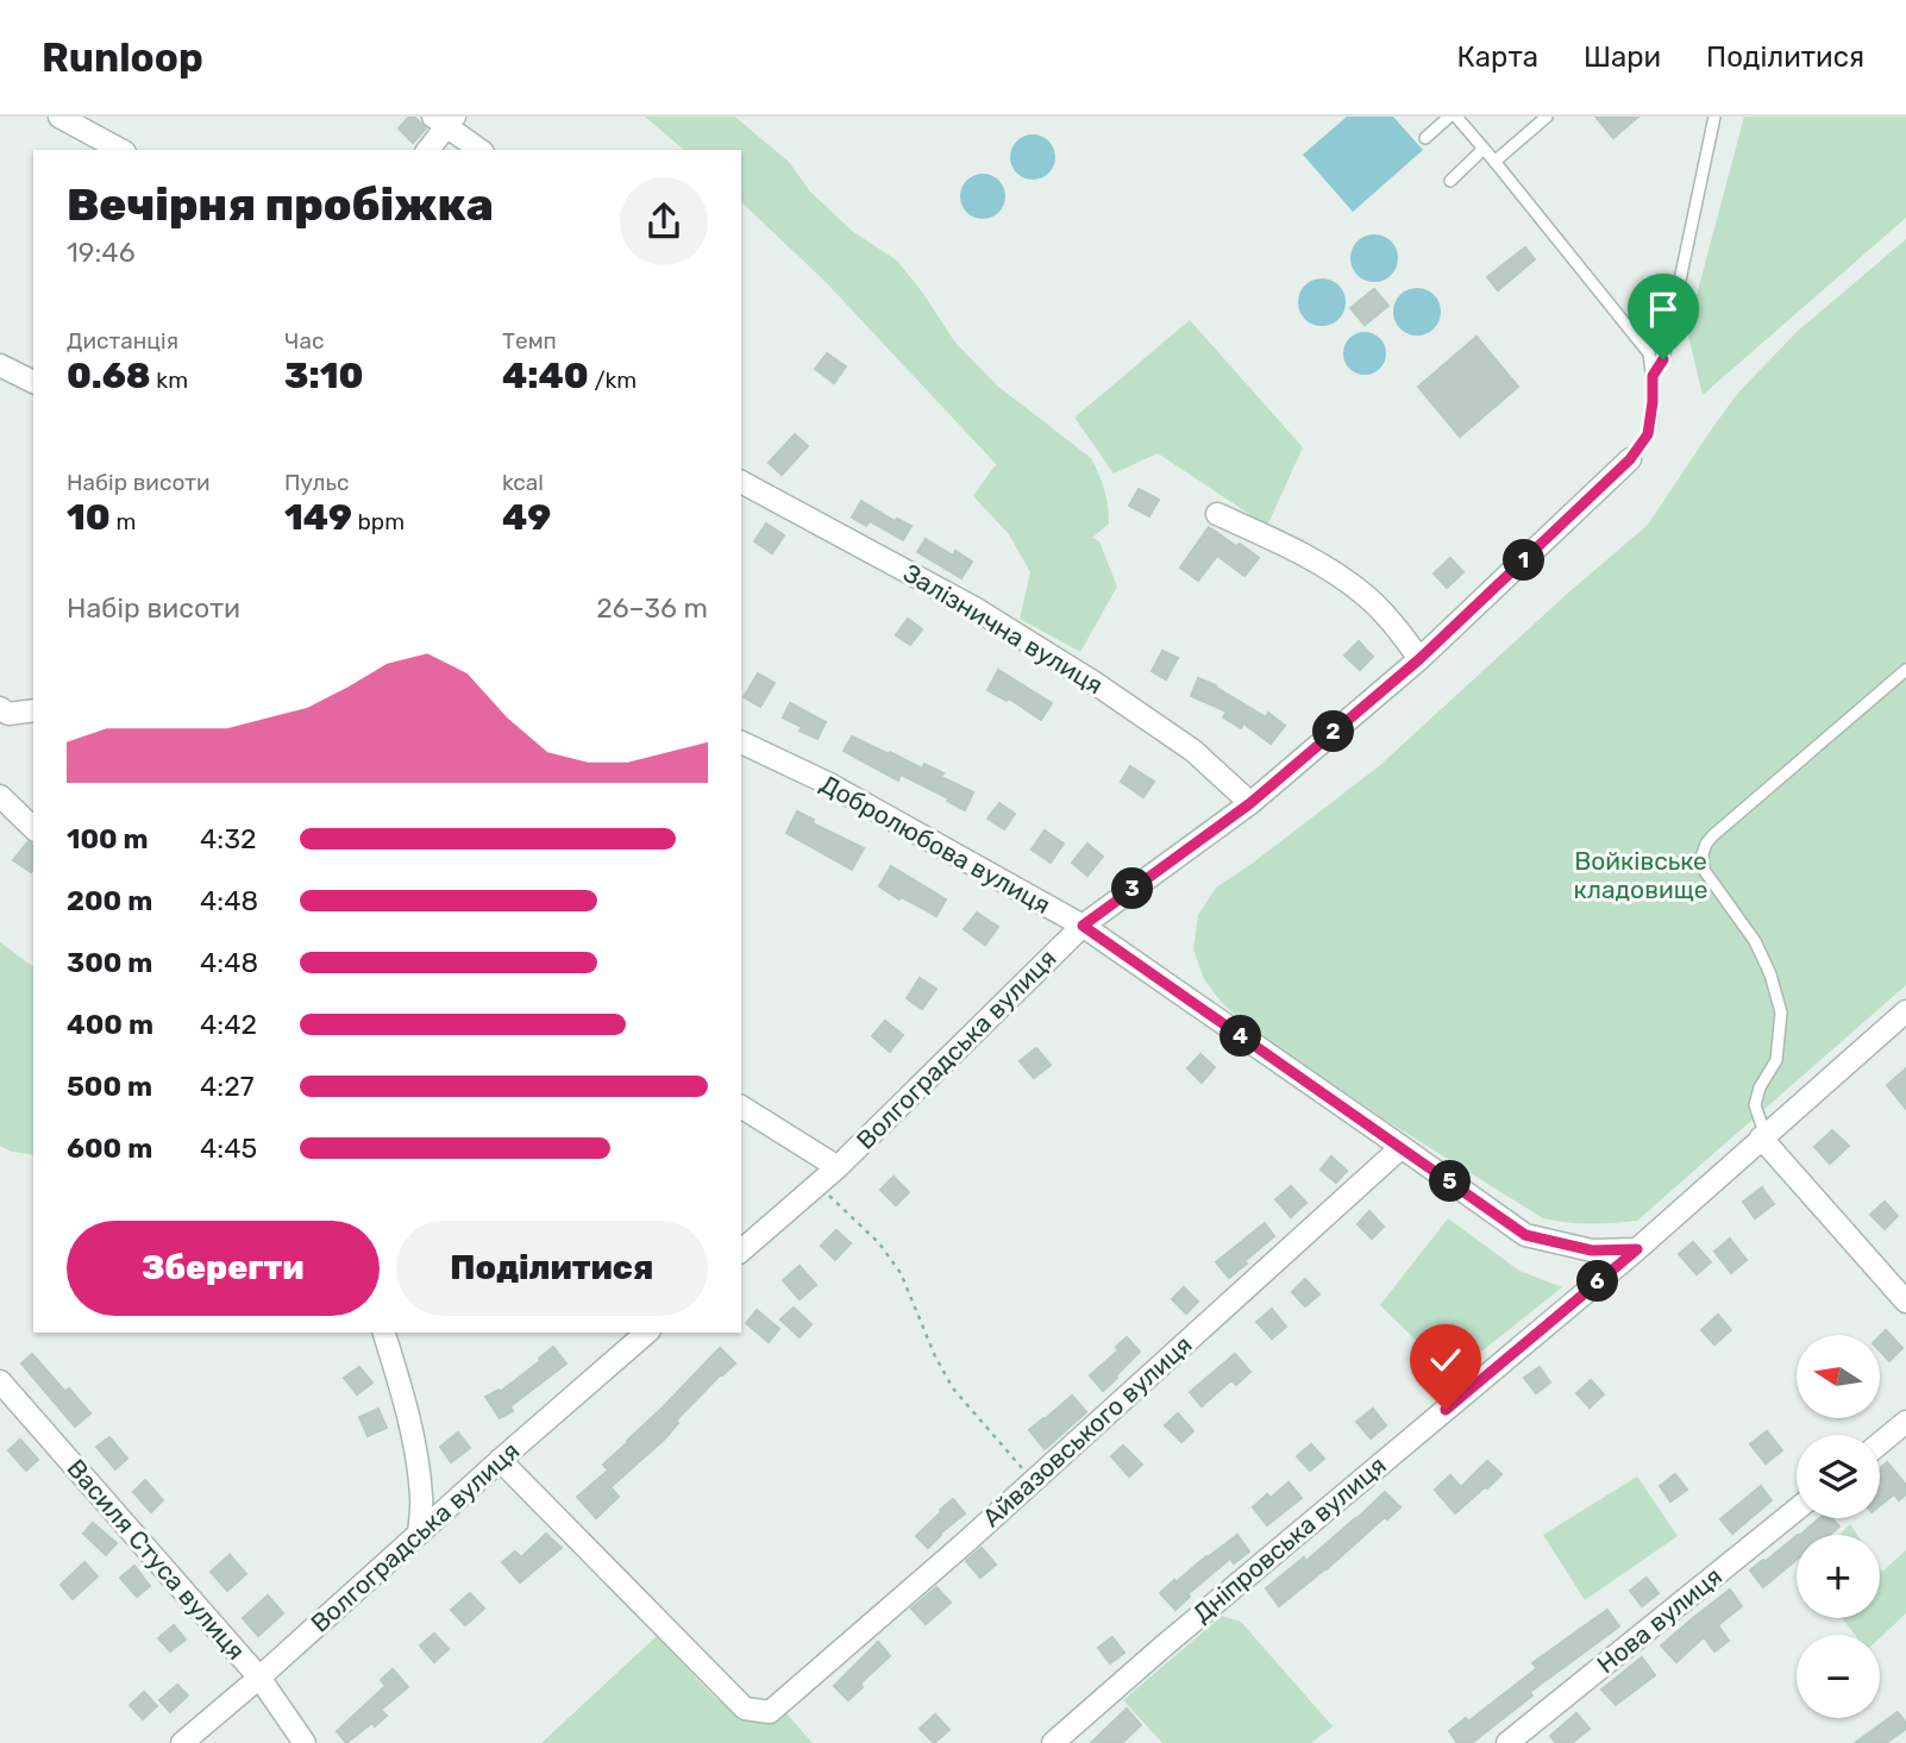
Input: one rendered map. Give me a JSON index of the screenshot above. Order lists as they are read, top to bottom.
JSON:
{
  "streets": {
    "street": [
      "Залізнична вулиця",
      "Добролюбова вулиця",
      "Волгоградська вулиця",
      "Айвазовського вулиця",
      "Дніпровська вулиця",
      "Василя Стуса вулиця",
      "Нова вулиця"
    ]
  },
  "crossings": [
    ["Залізнична вулиця", "Волгоградська вулиця"],
    ["Добролюбова вулиця", "Волгоградська вулиця"],
    ["Добролюбова вулиця", "Айвазовського вулиця"],
    ["Добролюбова вулиця", "Дніпровська вулиця"],
    ["Волгоградська вулиця", "Айвазовського вулиця"],
    ["Волгоградська вулиця", "Василя Стуса вулиця"]
  ],
  "parks": ["Войківське кладовище"],
  "north": "left",
  "page": {
    "header": "Runloop",
    "nav": ["Карта", "Шари", "Поділитися"],
    "heading": ["Вечірня пробіжка", "19:46"],
    "stats": [
      ["Дистанція", "0.68 km"],
      ["Час", "3:10"],
      ["Темп", "4:40 /km"],
      ["Набір висоти", "10 m"],
      ["Пульс", "149 bpm"],
      ["kcal", "49"]
    ],
    "pins": [
      "1",
      "2",
      "3",
      "4",
      "5",
      "6"
    ],
    "chart": ["Набір висоти", "26–36 m"],
    "list": [
      {
        "name": "100 m",
        "note": "4:32"
      },
      {
        "name": "200 m",
        "note": "4:48"
      },
      {
        "name": "300 m",
        "note": "4:48"
      },
      {
        "name": "400 m",
        "note": "4:42"
      },
      {
        "name": "500 m",
        "note": "4:27"
      },
      {
        "name": "600 m",
        "note": "4:45"
      }
    ],
    "buttons": ["Зберегти", "Поділитися"],
    "map_buttons": ["+", "−"]
  }
}
